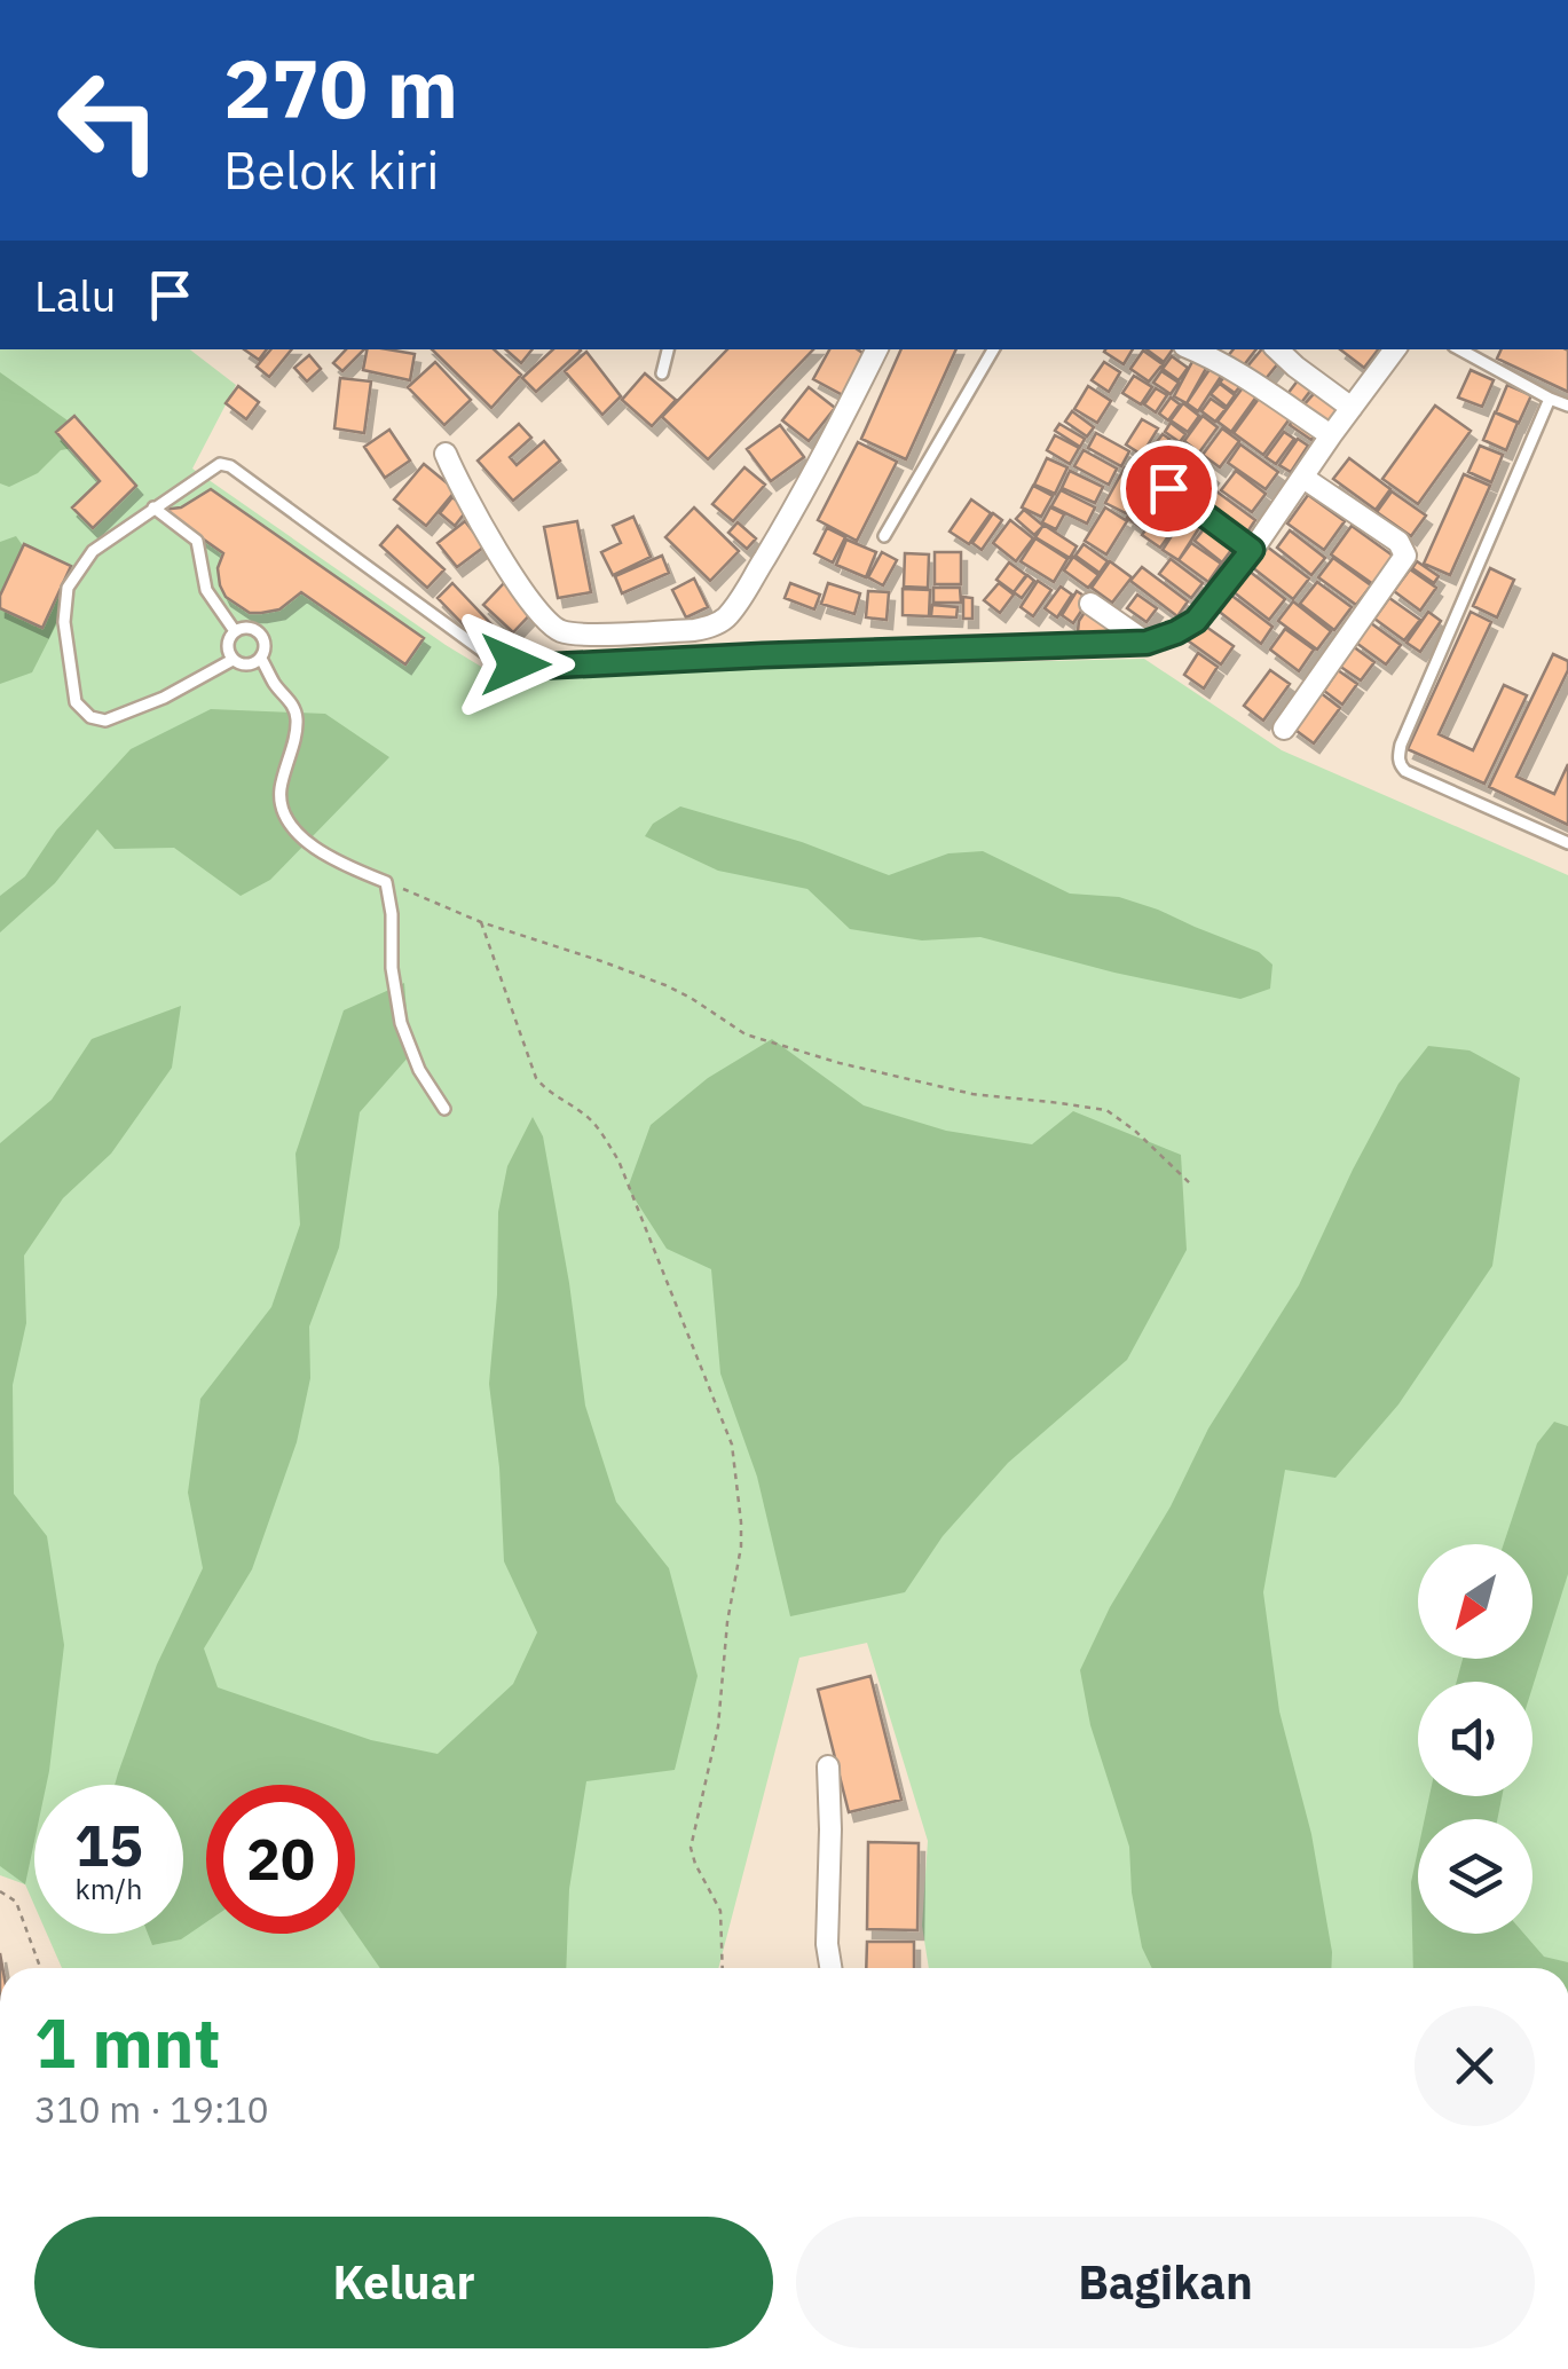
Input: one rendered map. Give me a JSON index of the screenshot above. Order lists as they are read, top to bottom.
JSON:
{
  "north": "bottom left",
  "page": {
    "turn": ["270 m", "Belok kiri"],
    "then": "Lalu",
    "speed": "15 km/h",
    "limit": "20",
    "heading": ["1 mnt", "310 m · 19:10"],
    "buttons": ["Keluar", "Bagikan"]
  }
}
